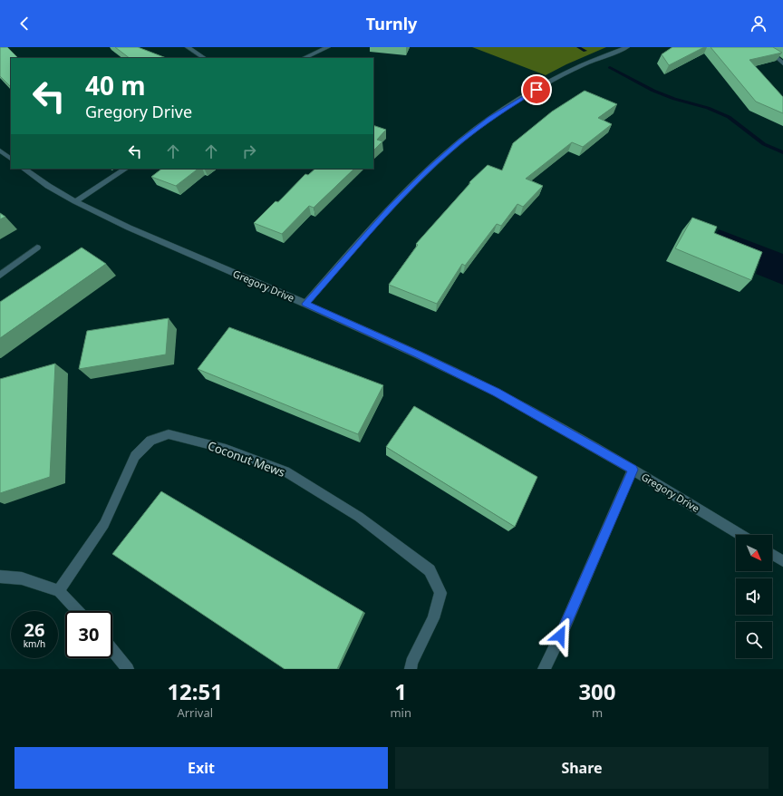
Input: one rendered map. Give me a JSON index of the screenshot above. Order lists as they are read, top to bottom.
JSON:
{
  "streets": {
    "street": ["Gregory Drive", "Coconut Mews"]
  },
  "north": "bottom right",
  "page": {
    "header": "Turnly",
    "turn": ["40 m", "Gregory Drive"],
    "speed": "26 km/h",
    "limit": "30",
    "eta": [
      "12:51",
      "Arrival",
      "1",
      "min",
      "300",
      "m"
    ],
    "buttons": ["Exit", "Share"]
  }
}
